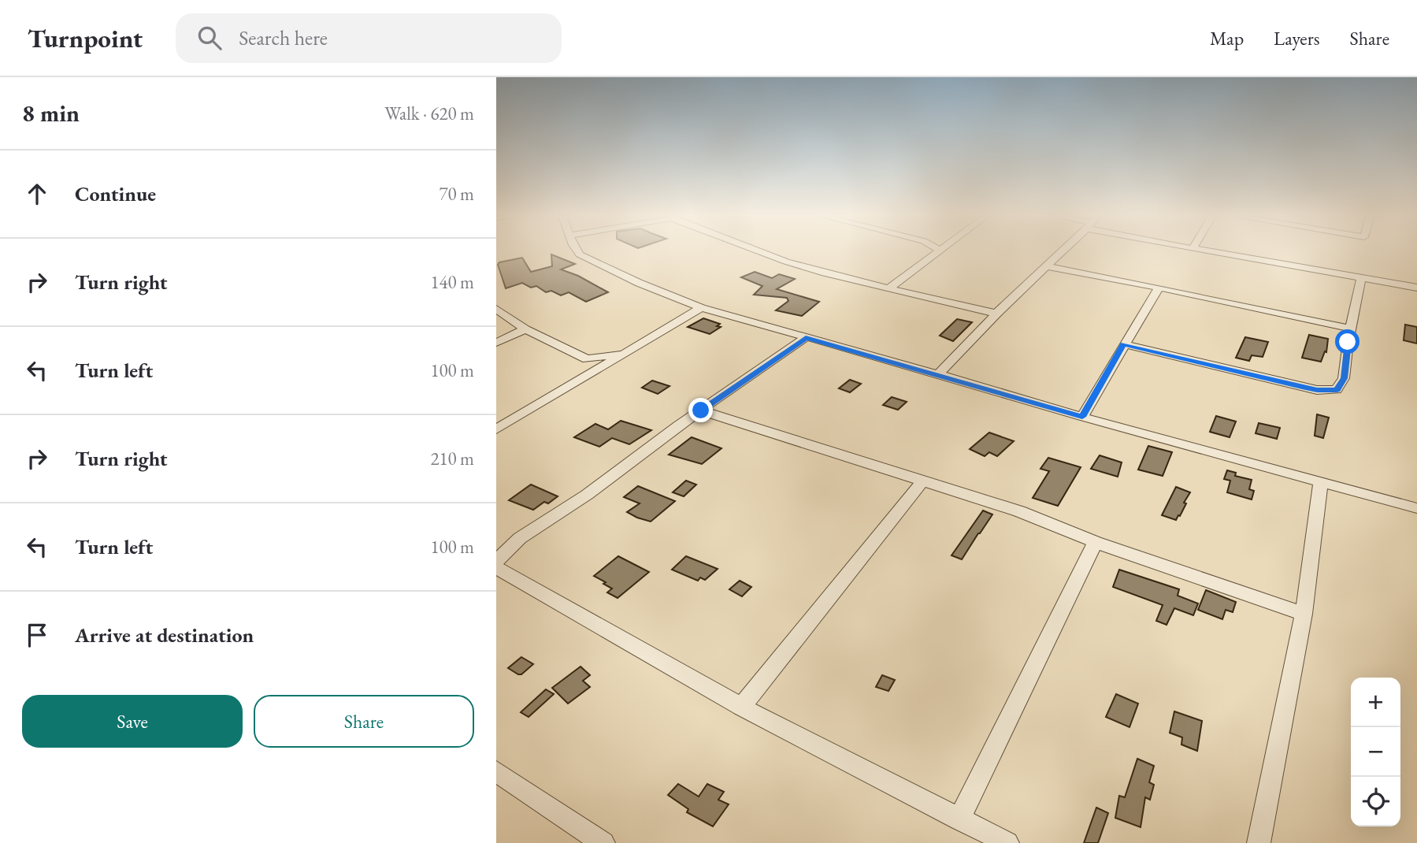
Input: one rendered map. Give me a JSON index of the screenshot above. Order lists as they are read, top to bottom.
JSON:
{
  "page": {
    "header": "Turnpoint",
    "search": "Search here",
    "nav": ["Map", "Layers", "Share"],
    "heading": ["8 min", "Walk · 620 m"],
    "list": [
      ["Continue", "70 m"],
      ["Turn right", "140 m"],
      ["Turn left", "100 m"],
      ["Turn right", "210 m"],
      ["Turn left", "100 m"],
      "Arrive at destination"
    ],
    "map_buttons": ["+", "−"],
    "buttons": ["Save", "Share"]
  }
}
